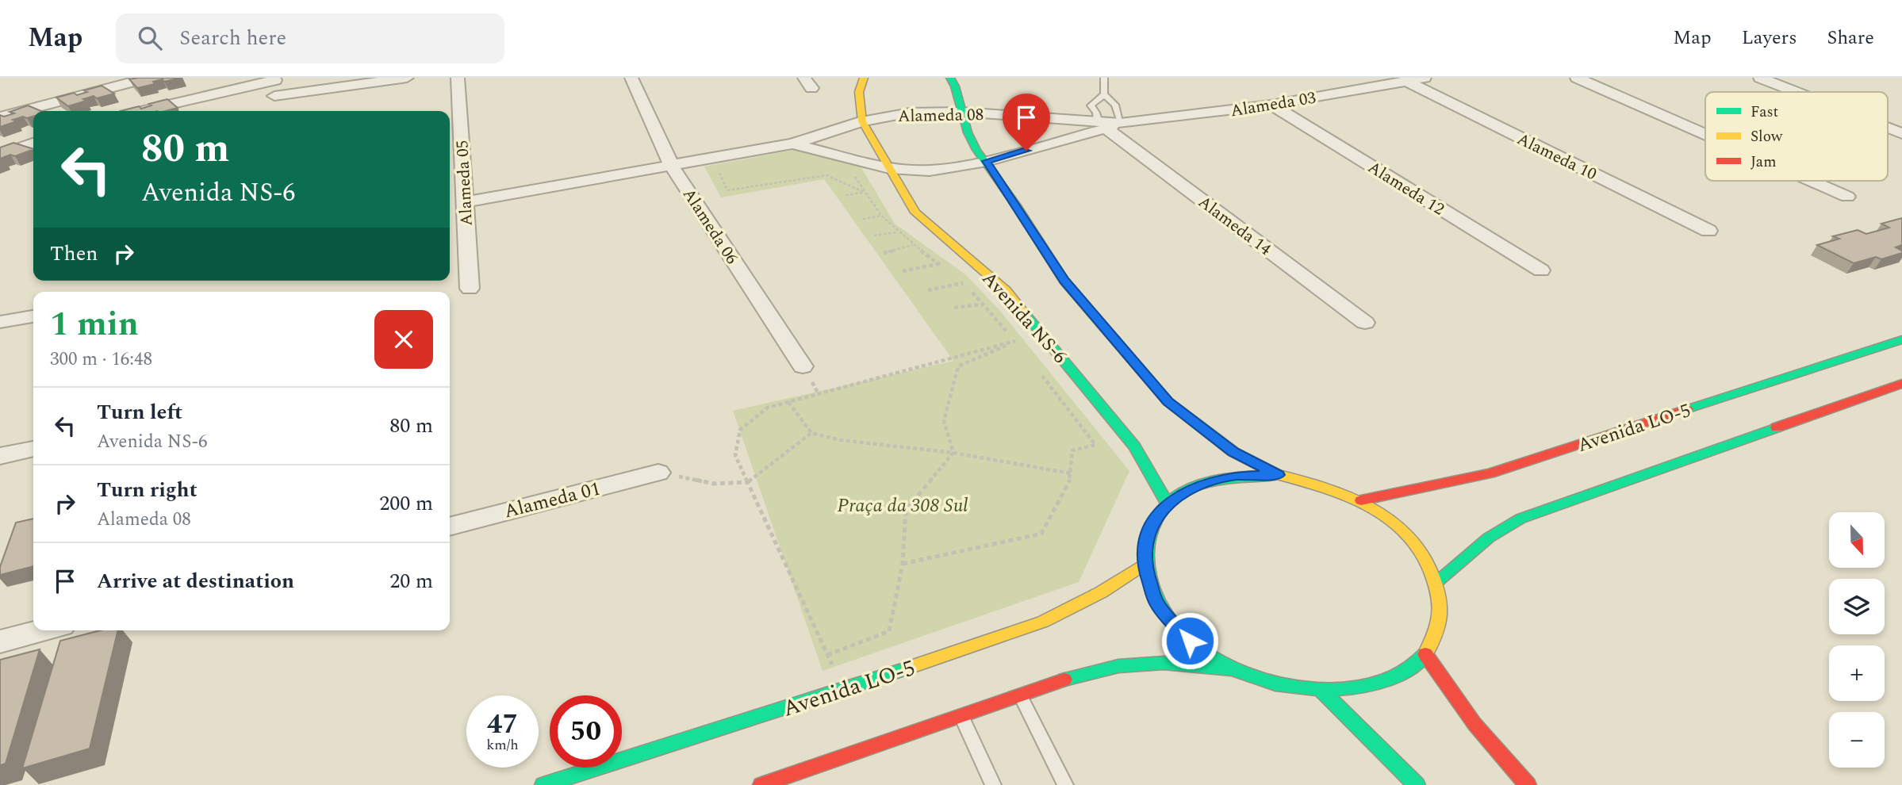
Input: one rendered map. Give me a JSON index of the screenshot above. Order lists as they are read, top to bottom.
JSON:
{
  "streets": {
    "main road": ["Avenida NS-6", "Avenida LO-5"],
    "street": [
      "Alameda 03",
      "Alameda 08",
      "Alameda 10",
      "Alameda 05",
      "Alameda 12",
      "Alameda 14",
      "Alameda 06",
      "Alameda 01"
    ]
  },
  "crossings": [
    ["Alameda 03", "Alameda 08"],
    ["Alameda 03", "Alameda 10"],
    ["Alameda 03", "Alameda 12"],
    ["Alameda 03", "Alameda 14"],
    ["Alameda 08", "Alameda 05"],
    ["Alameda 08", "Alameda 14"],
    ["Alameda 08", "Alameda 06"],
    ["Alameda 08", "Avenida NS-6"]
  ],
  "parks": ["Praça da 308 Sul"],
  "legend": ["Fast", "Slow", "Jam"],
  "north": "bottom",
  "page": {
    "header": "Map",
    "search": "Search here",
    "nav": ["Map", "Layers", "Share"],
    "turn": ["80 m", "Avenida NS-6"],
    "then": "Then",
    "heading": ["1 min", "300 m · 16:48"],
    "list": [
      {
        "name": "Turn left",
        "note": "Avenida NS-6",
        "value": "80 m"
      },
      {
        "name": "Turn right",
        "note": "Alameda 08",
        "value": "200 m"
      },
      {
        "name": "Arrive at destination",
        "value": "20 m"
      }
    ],
    "map_buttons": ["+", "−"],
    "speed": "47 km/h",
    "limit": "50"
  }
}
